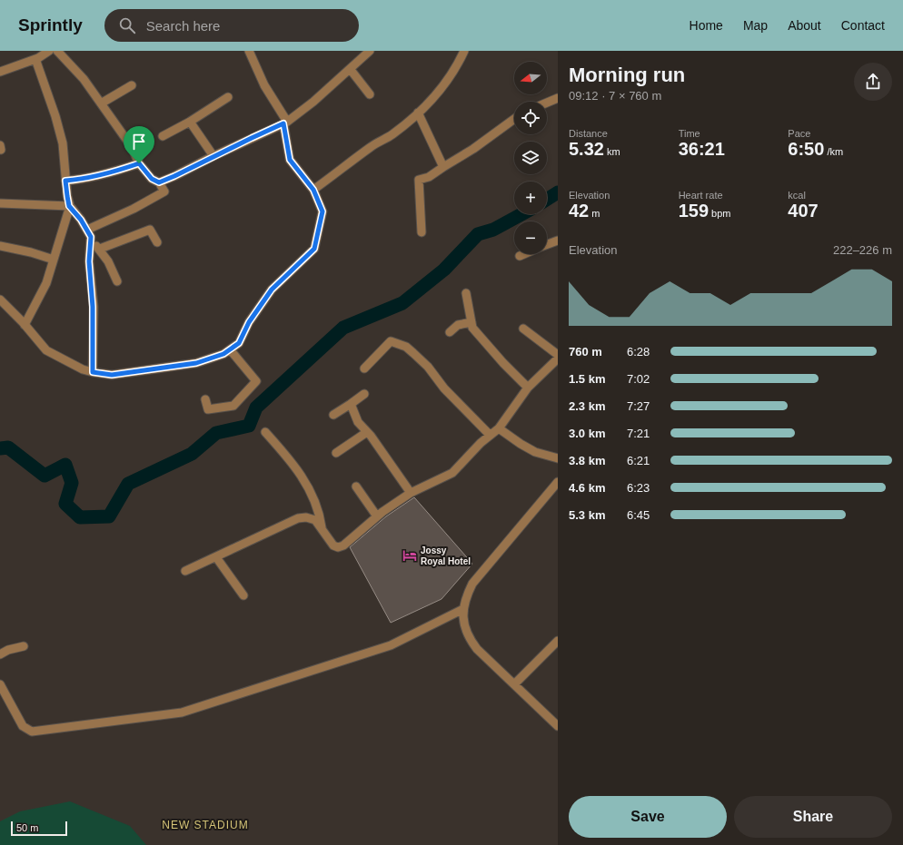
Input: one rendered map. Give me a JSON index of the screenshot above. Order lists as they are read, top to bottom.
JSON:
{
  "districts": ["NEW STADIUM"],
  "places": {
    "hotel": ["Jossy Royal Hotel"]
  },
  "scale_bar": "50 m",
  "north": "left",
  "page": {
    "header": "Sprintly",
    "search": "Search here",
    "nav": [
      "Home",
      "Map",
      "About",
      "Contact"
    ],
    "heading": ["Morning run", "09:12 · 7 × 760 m"],
    "map_buttons": ["+", "−"],
    "stats": [
      ["Distance", "5.32 km"],
      ["Time", "36:21"],
      ["Pace", "6:50 /km"],
      ["Elevation", "42 m"],
      ["Heart rate", "159 bpm"],
      ["kcal", "407"]
    ],
    "chart": ["Elevation", "222–226 m"],
    "list": [
      {
        "name": "760 m",
        "note": "6:28"
      },
      {
        "name": "1.5 km",
        "note": "7:02"
      },
      {
        "name": "2.3 km",
        "note": "7:27"
      },
      {
        "name": "3.0 km",
        "note": "7:21"
      },
      {
        "name": "3.8 km",
        "note": "6:21"
      },
      {
        "name": "4.6 km",
        "note": "6:23"
      },
      {
        "name": "5.3 km",
        "note": "6:45"
      }
    ],
    "buttons": ["Save", "Share"],
    "scale": "50 m"
  }
}
